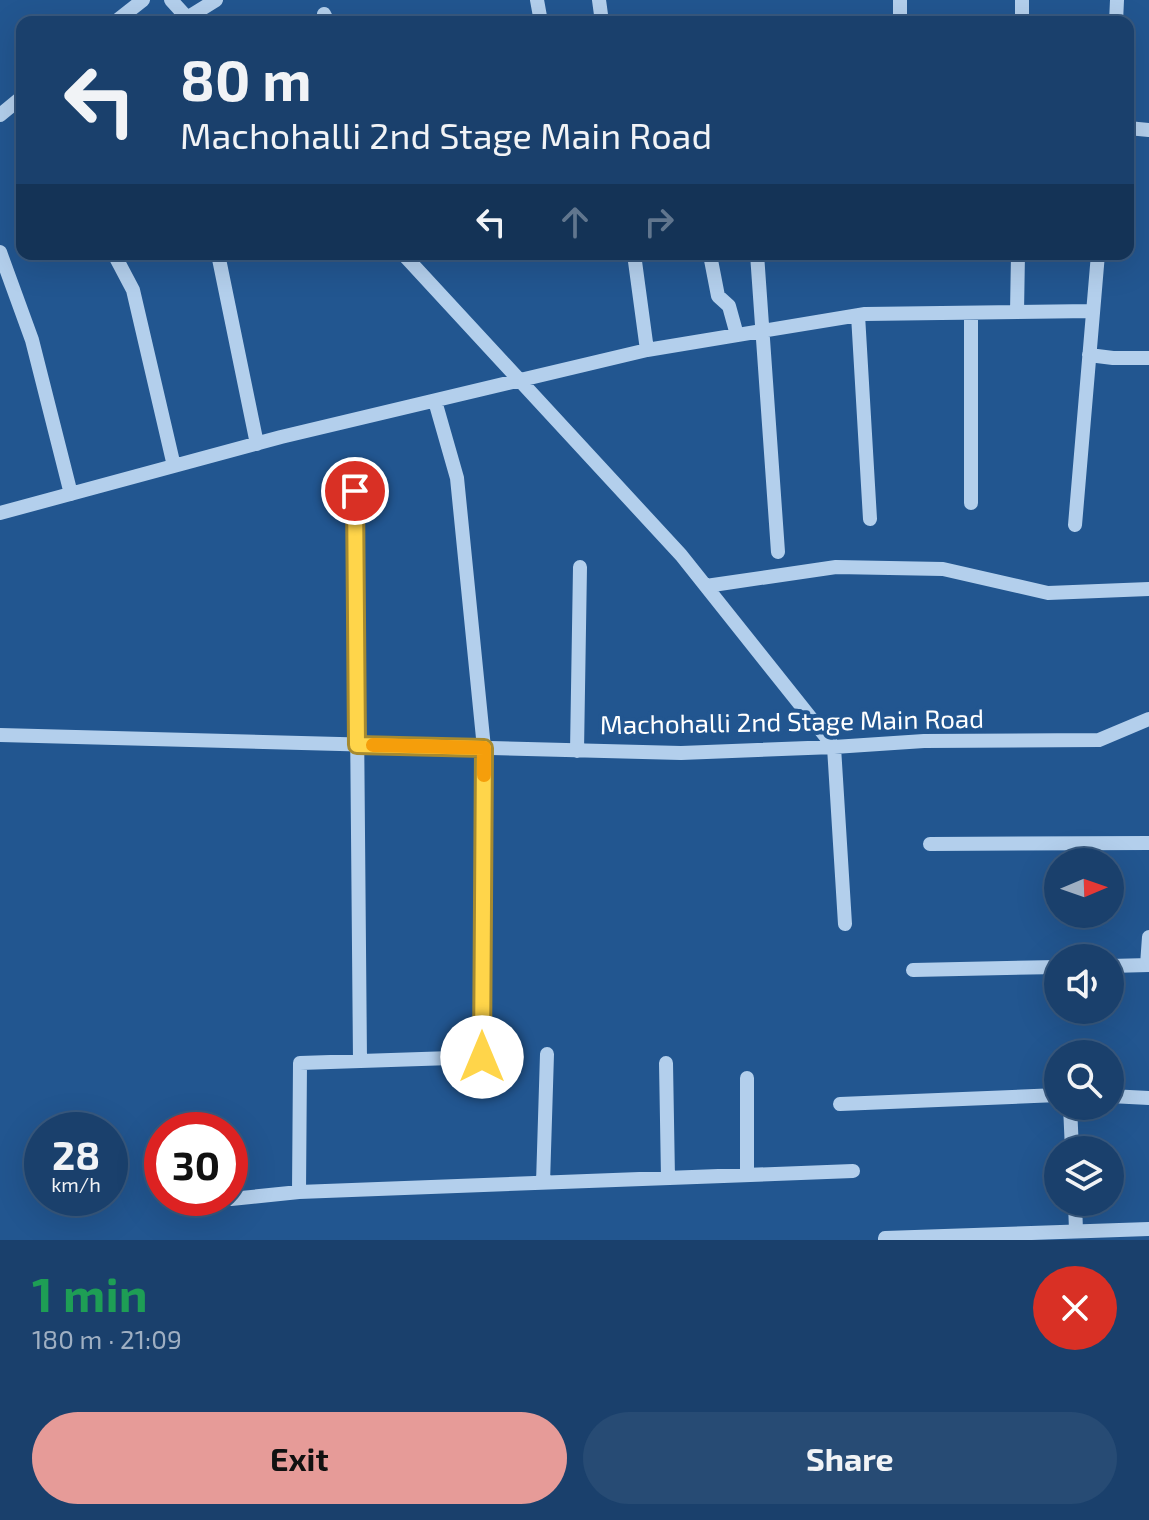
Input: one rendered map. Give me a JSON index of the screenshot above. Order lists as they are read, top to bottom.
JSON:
{
  "streets": {
    "street": ["Machohalli 2nd Stage Main Road"]
  },
  "north": "right",
  "page": {
    "turn": ["80 m", "Machohalli 2nd Stage Main Road"],
    "speed": "28 km/h",
    "limit": "30",
    "heading": ["1 min", "180 m · 21:09"],
    "buttons": ["Exit", "Share"]
  }
}
